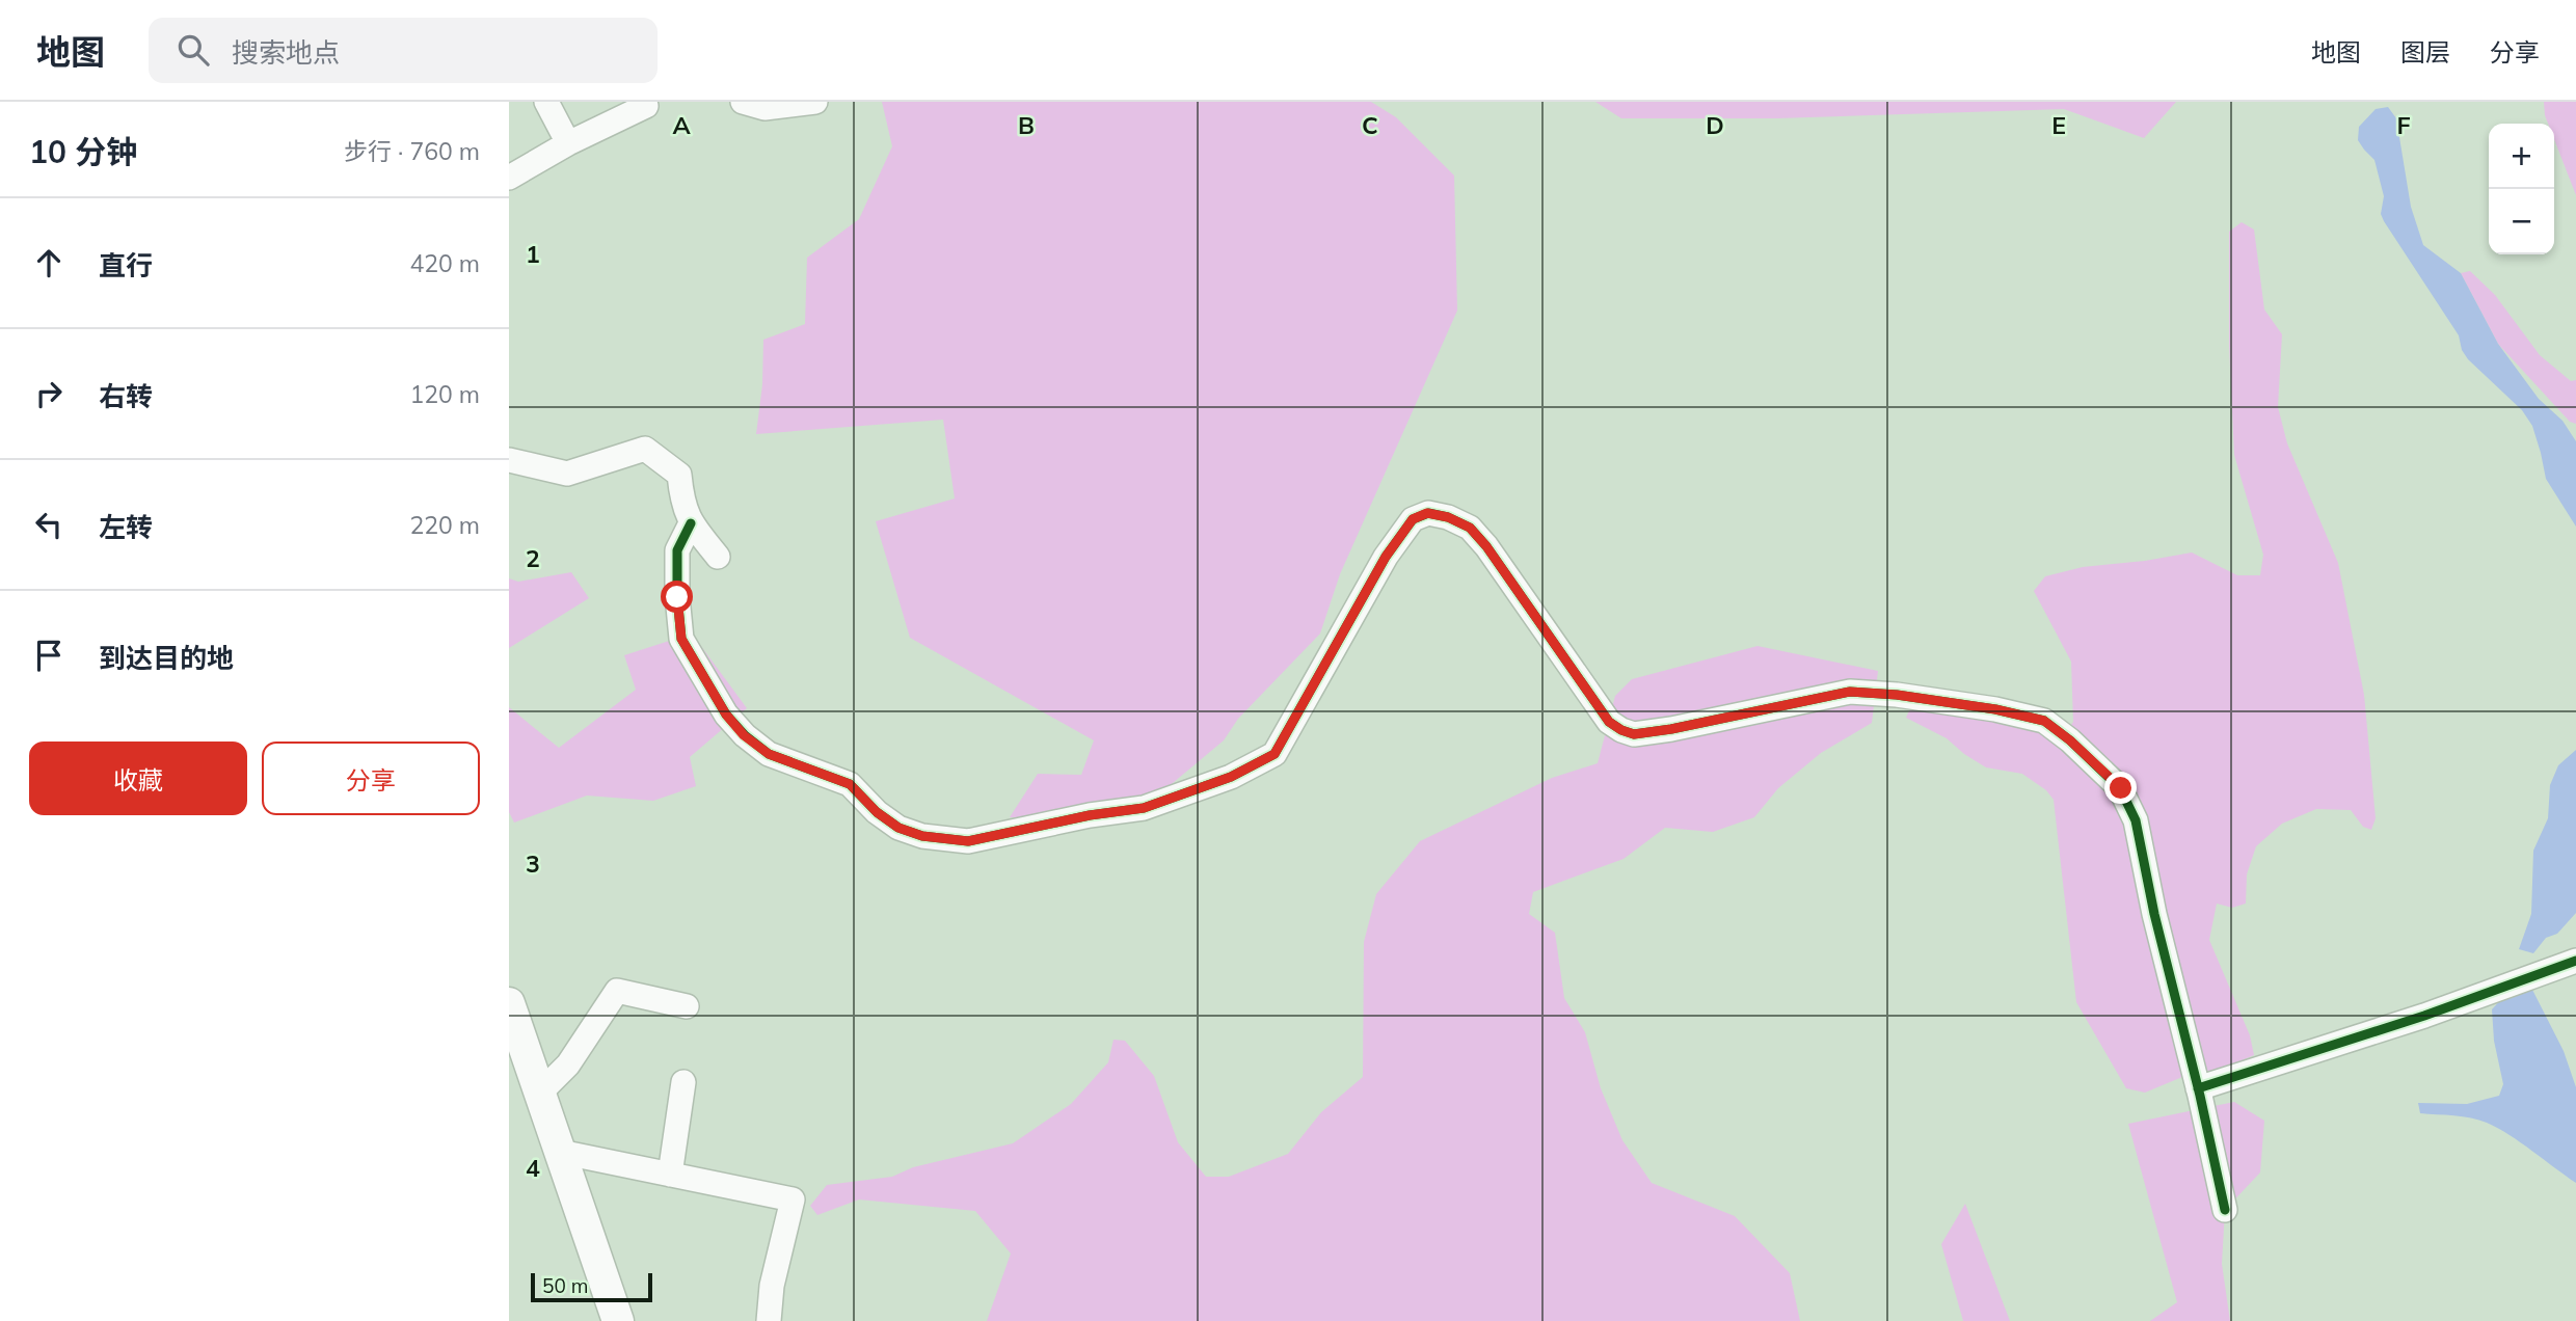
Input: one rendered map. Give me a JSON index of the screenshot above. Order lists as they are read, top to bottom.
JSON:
{
  "scale_bar": "50 m",
  "page": {
    "header": "地图",
    "search": "搜索地点",
    "nav": ["地图", "图层", "分享"],
    "heading": ["10 分钟", "步行 · 760 m"],
    "map_buttons": ["+", "−"],
    "list": [
      ["直行", "420 m"],
      ["右转", "120 m"],
      ["左转", "220 m"],
      "到达目的地"
    ],
    "buttons": ["收藏", "分享"],
    "scale": "50 m"
  },
  "grid": {
    "columns": [
      "A",
      "B",
      "C",
      "D",
      "E",
      "F"
    ],
    "rows": [
      "1",
      "2",
      "3",
      "4"
    ]
  }
}
